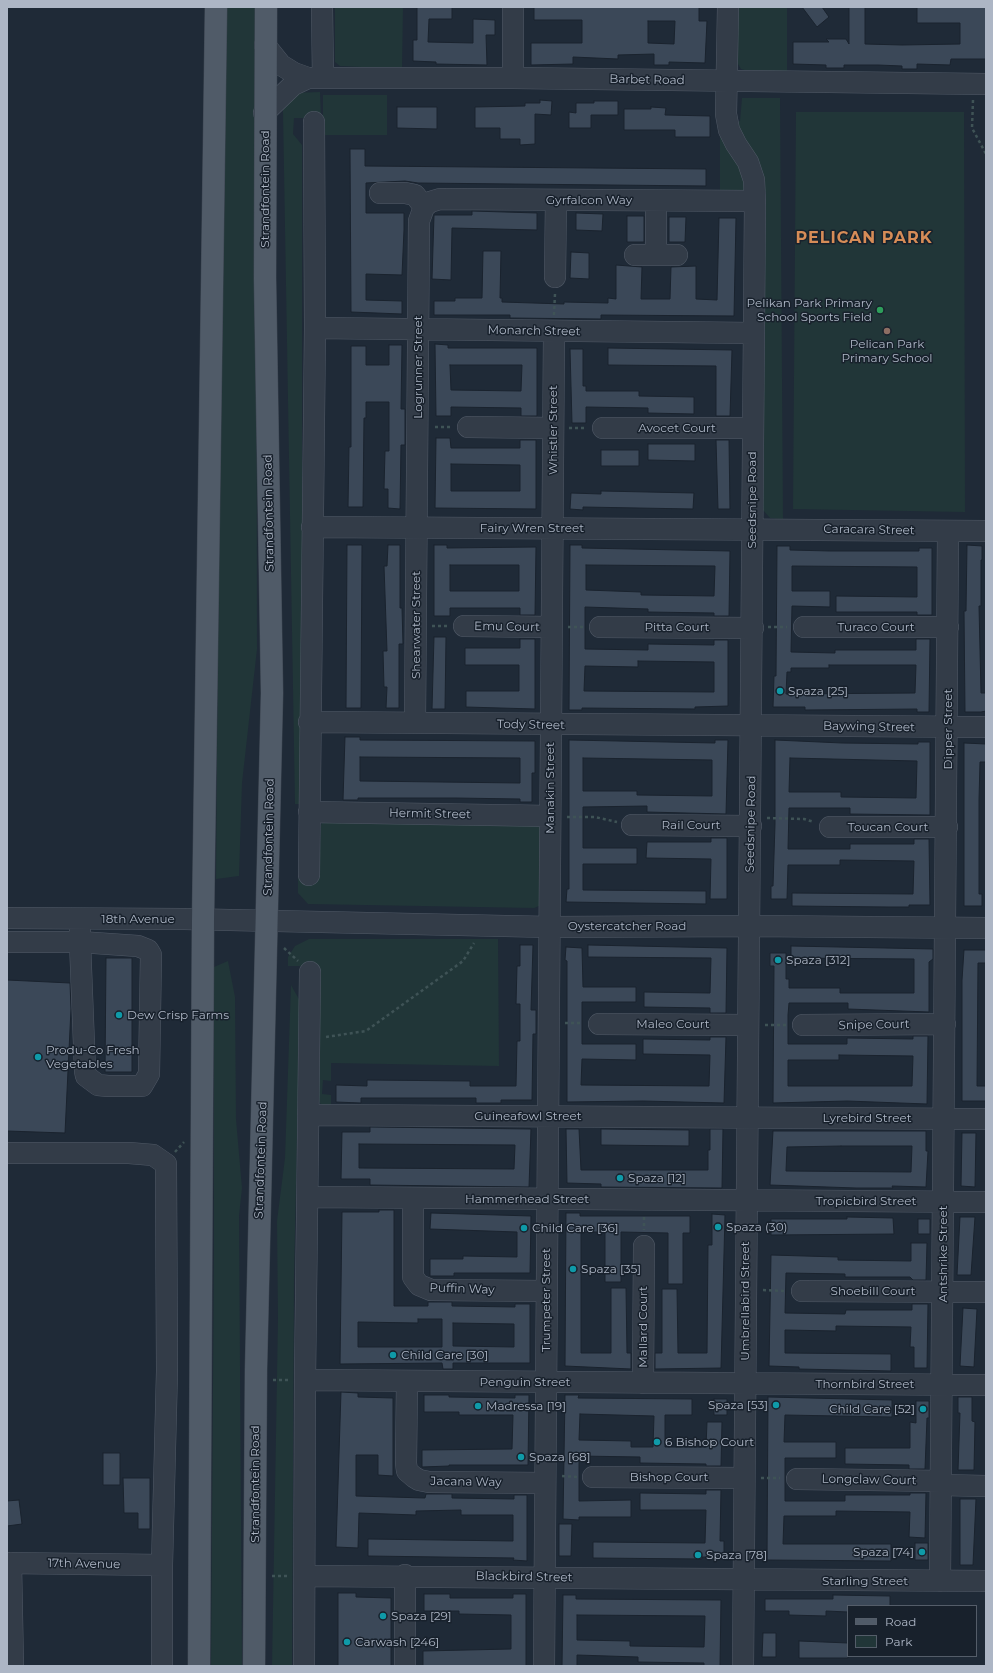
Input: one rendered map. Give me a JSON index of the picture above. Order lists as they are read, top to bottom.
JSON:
{
  "streets": {
    "main road": ["Strandfontein Road"],
    "street": [
      "Barbet Road",
      "Gyrfalcon Way",
      "Monarch Street",
      "Logrunner Street",
      "Avocet Court",
      "Whistler Street",
      "Seedsnipe Road",
      "Fairy Wren Street",
      "Caracara Street",
      "Shearwater Street",
      "Emu Court",
      "Pitta Court",
      "Turaco Court",
      "Tody Street",
      "Baywing Street",
      "Dipper Street",
      "Manakin Street",
      "Hermit Street",
      "Rail Court",
      "Toucan Court",
      "18th Avenue",
      "Oystercatcher Road",
      "Maleo Court",
      "Snipe Court",
      "Guineafowl Street",
      "Lyrebird Street",
      "Hammerhead Street",
      "Tropicbird Street",
      "Antshrike Street",
      "Puffin Way",
      "Shoebill Court",
      "Trumpeter Street",
      "Umbrellabird Street",
      "Mallard Court",
      "Penguin Street",
      "Thornbird Street",
      "Bishop Court",
      "Longclaw Court",
      "Jacana Way",
      "17th Avenue",
      "Blackbird Street",
      "Starling Street"
    ]
  },
  "crossings": [
    ["Barbet Road", "Strandfontein Road"],
    ["Barbet Road", "Seedsnipe Road"],
    ["Strandfontein Road", "18th Avenue"],
    ["Strandfontein Road", "Oystercatcher Road"],
    ["Gyrfalcon Way", "Logrunner Street"],
    ["Gyrfalcon Way", "Seedsnipe Road"],
    ["Monarch Street", "Logrunner Street"],
    ["Monarch Street", "Whistler Street"],
    ["Monarch Street", "Seedsnipe Road"],
    ["Logrunner Street", "Fairy Wren Street"],
    ["Logrunner Street", "Shearwater Street"],
    ["Avocet Court", "Seedsnipe Road"],
    ["Whistler Street", "Fairy Wren Street"],
    ["Whistler Street", "Manakin Street"],
    ["Seedsnipe Road", "Fairy Wren Street"],
    ["Seedsnipe Road", "Caracara Street"],
    ["Seedsnipe Road", "Pitta Court"],
    ["Seedsnipe Road", "Tody Street"],
    ["Seedsnipe Road", "Baywing Street"],
    ["Seedsnipe Road", "Rail Court"],
    ["Seedsnipe Road", "Oystercatcher Road"],
    ["Seedsnipe Road", "Umbrellabird Street"],
    ["Fairy Wren Street", "Caracara Street"],
    ["Fairy Wren Street", "Shearwater Street"],
    ["Fairy Wren Street", "Manakin Street"],
    ["Caracara Street", "Dipper Street"],
    ["Shearwater Street", "Tody Street"],
    ["Emu Court", "Manakin Street"],
    ["Turaco Court", "Dipper Street"],
    ["Tody Street", "Baywing Street"],
    ["Tody Street", "Manakin Street"],
    ["Baywing Street", "Dipper Street"],
    ["Dipper Street", "Toucan Court"],
    ["Dipper Street", "Oystercatcher Road"],
    ["Dipper Street", "Antshrike Street"],
    ["Manakin Street", "Hermit Street"],
    ["Manakin Street", "Oystercatcher Road"],
    ["Manakin Street", "Trumpeter Street"],
    ["18th Avenue", "Oystercatcher Road"],
    ["Oystercatcher Road", "Antshrike Street"],
    ["Oystercatcher Road", "Trumpeter Street"],
    ["Oystercatcher Road", "Umbrellabird Street"],
    ["Maleo Court", "Umbrellabird Street"],
    ["Snipe Court", "Antshrike Street"],
    ["Guineafowl Street", "Lyrebird Street"],
    ["Guineafowl Street", "Trumpeter Street"],
    ["Guineafowl Street", "Umbrellabird Street"],
    ["Lyrebird Street", "Antshrike Street"],
    ["Lyrebird Street", "Umbrellabird Street"],
    ["Hammerhead Street", "Tropicbird Street"],
    ["Hammerhead Street", "Puffin Way"],
    ["Hammerhead Street", "Trumpeter Street"],
    ["Hammerhead Street", "Umbrellabird Street"],
    ["Tropicbird Street", "Antshrike Street"],
    ["Tropicbird Street", "Umbrellabird Street"],
    ["Antshrike Street", "Shoebill Court"],
    ["Antshrike Street", "Thornbird Street"],
    ["Antshrike Street", "Longclaw Court"],
    ["Antshrike Street", "Starling Street"],
    ["Puffin Way", "Trumpeter Street"],
    ["Trumpeter Street", "Penguin Street"],
    ["Trumpeter Street", "Jacana Way"],
    ["Trumpeter Street", "Blackbird Street"],
    ["Umbrellabird Street", "Penguin Street"],
    ["Umbrellabird Street", "Thornbird Street"],
    ["Umbrellabird Street", "Bishop Court"],
    ["Umbrellabird Street", "Blackbird Street"],
    ["Umbrellabird Street", "Starling Street"],
    ["Mallard Court", "Penguin Street"],
    ["Penguin Street", "Thornbird Street"],
    ["Penguin Street", "Jacana Way"],
    ["Blackbird Street", "Starling Street"]
  ],
  "districts": ["PELICAN PARK"],
  "places": [
    "Pelikan Park Primary School Sports Field",
    "Pelican Park Primary School",
    "Spaza [25]",
    "Spaza [312]",
    "Dew Crisp Farms",
    "Produ-Co Fresh Vegetables",
    "Spaza [12]",
    "Spaza (30)",
    "Child Care [36]",
    "Spaza [35]",
    "Child Care [30]",
    "Spaza [53]",
    "Madressa [19]",
    "Child Care [52]",
    "6 Bishop Court",
    "Spaza [68]",
    "Spaza [74]",
    "Spaza [78]",
    "Spaza [29]",
    "Carwash [246]"
  ],
  "legend": ["Road", "Park"]
}
